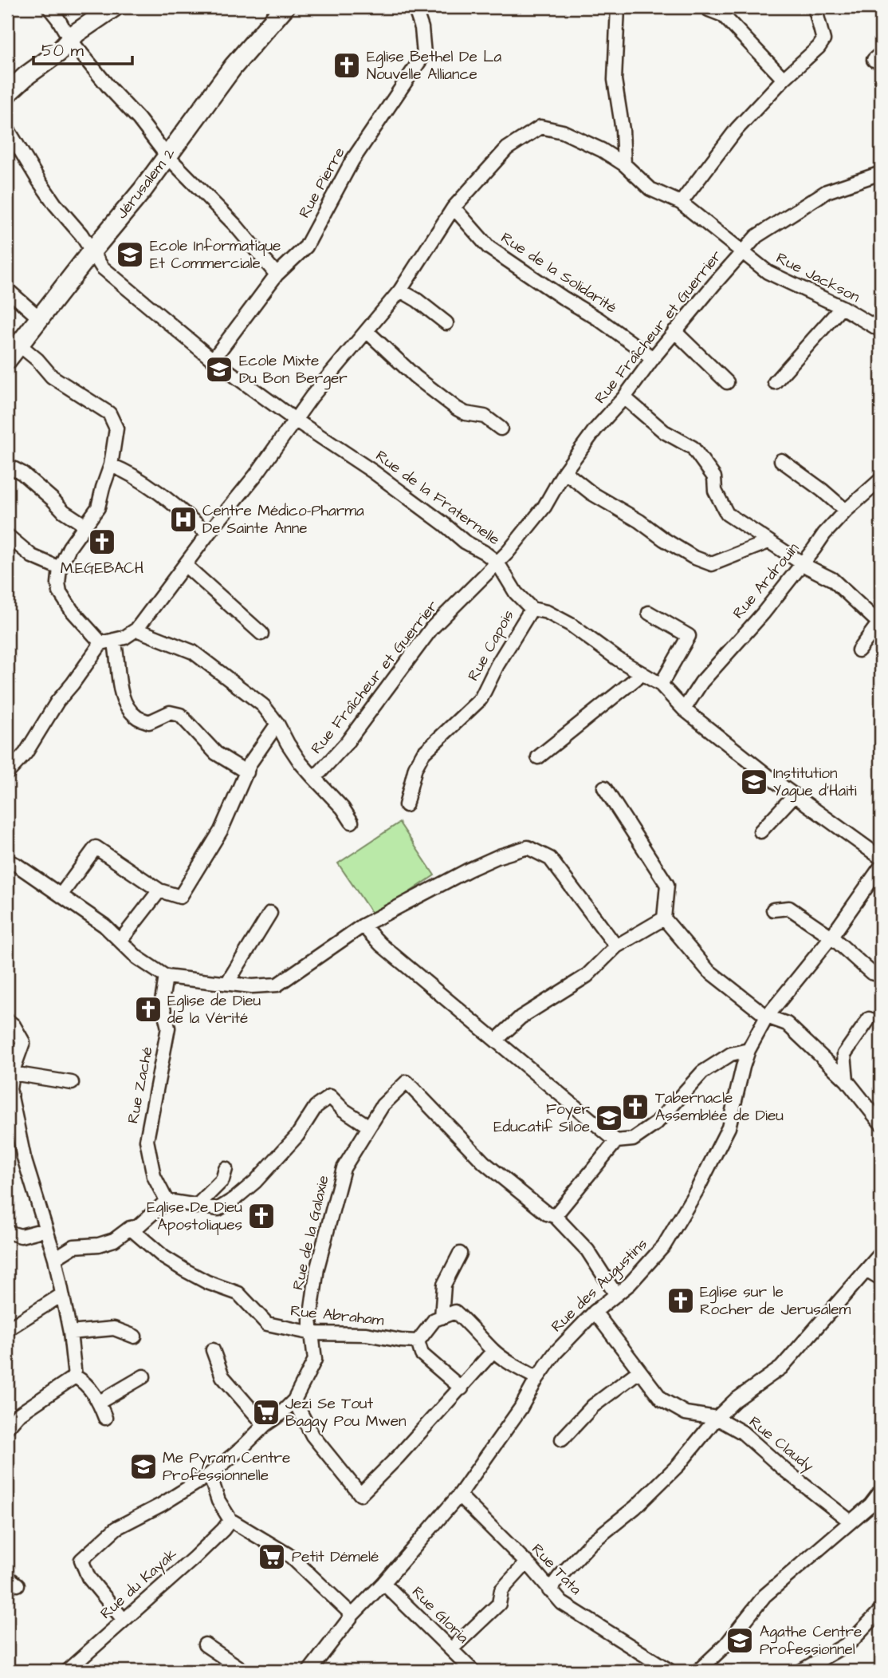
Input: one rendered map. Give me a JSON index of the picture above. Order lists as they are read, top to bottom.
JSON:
{
  "streets": {
    "street": [
      "Rue Pierre",
      "Jérusalem 2",
      "Rue de la Solidarité",
      "Rue Jackson",
      "Rue Fraîcheur et Guerrier",
      "Rue de la Fraternelle",
      "Rue Ardrouin",
      "Rue Capois",
      "Rue Zaché",
      "Rue de la Galaxie",
      "Rue des Augustins",
      "Rue Abraham",
      "Rue Claudy",
      "Rue Tata",
      "Rue du Kayak",
      "Rue Gloria"
    ]
  },
  "crossings": [
    ["Rue Pierre", "Rue de la Fraternelle"],
    ["Jérusalem 2", "Rue de la Fraternelle"],
    ["Rue de la Solidarité", "Rue Jackson"],
    ["Rue de la Solidarité", "Rue Fraîcheur et Guerrier"],
    ["Rue Jackson", "Rue Fraîcheur et Guerrier"],
    ["Rue Jackson", "Rue de la Fraternelle"],
    ["Rue Fraîcheur et Guerrier", "Rue de la Fraternelle"],
    ["Rue de la Fraternelle", "Rue Ardrouin"],
    ["Rue de la Fraternelle", "Rue Capois"],
    ["Rue de la Galaxie", "Rue des Augustins"],
    ["Rue de la Galaxie", "Rue Abraham"],
    ["Rue de la Galaxie", "Rue du Kayak"],
    ["Rue des Augustins", "Rue Claudy"],
    ["Rue des Augustins", "Rue Tata"],
    ["Rue des Augustins", "Rue Gloria"]
  ],
  "places": {
    "church": [
      "Eglise Bethel De La Nouvelle Alliance",
      "M.EGEBACH",
      "Eglise de Dieu de la Vérité",
      "Tabernacle Assemblée de Dieu",
      "Eglise De Dieu Apostoliques",
      "Eglise sur le Rocher de Jerusalem"
    ],
    "school or university": [
      "Ecole Informatique Et Commerciale",
      "Ecole Mixte Du Bon Berger",
      "Institution Yague d'Haiti",
      "Foyer Educatif Siloe",
      "Me Pyram Centre Professionnelle",
      "Agathe Centre Professionnel"
    ],
    "hospital": ["Centre Médico-Pharma De Sainte Anne"],
    "supermarket": ["Jezi Se Tout Bagay Pou Mwen", "Petit Démelé"]
  },
  "scale_bar": "50 m"
}
